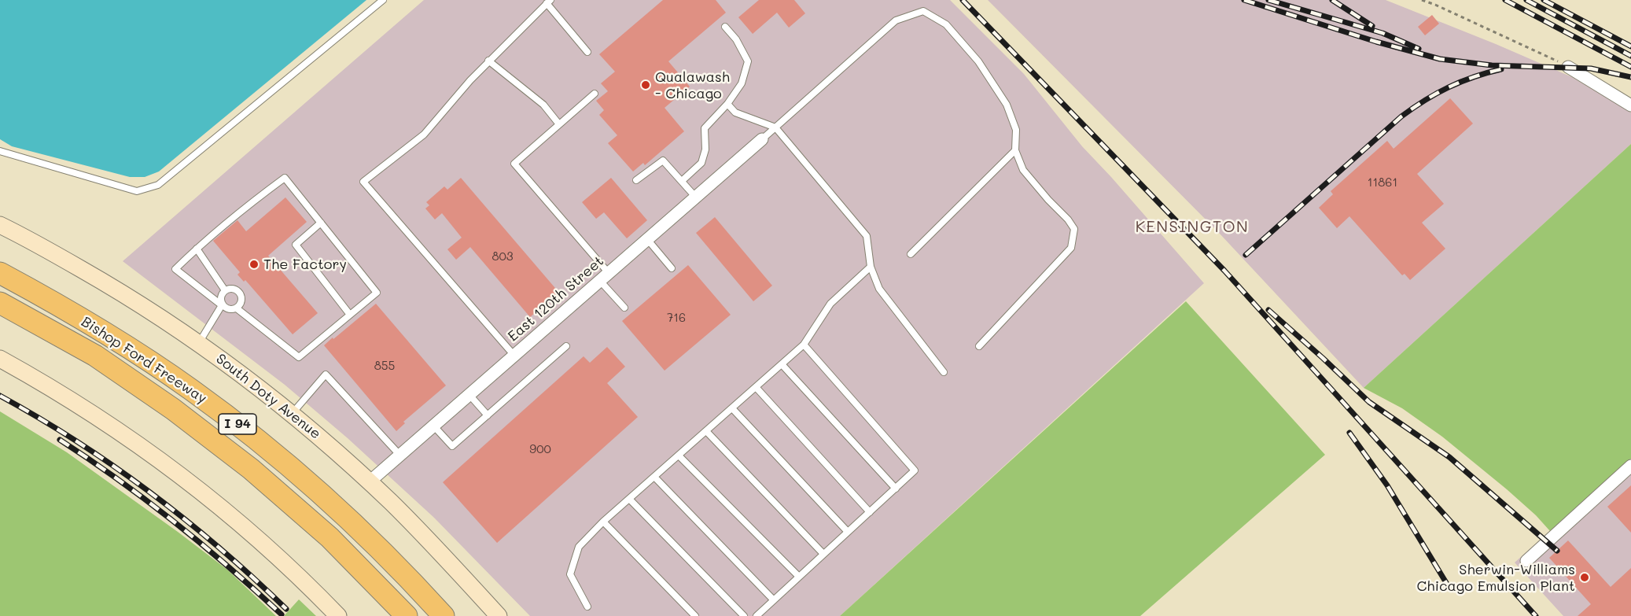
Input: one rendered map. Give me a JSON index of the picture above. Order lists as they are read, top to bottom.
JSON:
{
  "streets": {
    "highway": ["Bishop Ford Freeway", "I 94"],
    "street": ["East 120th Street", "South Doty Avenue"]
  },
  "crossings": [
    ["East 120th Street", "South Doty Avenue"]
  ],
  "districts": ["KENSINGTON"],
  "places": ["Qualawash - Chicago", "The Factory", "Sherwin-Williams Chicago Emulsion Plant"],
  "house_numbers": [
    "11861",
    "803",
    "716",
    "855",
    "900"
  ]
}
